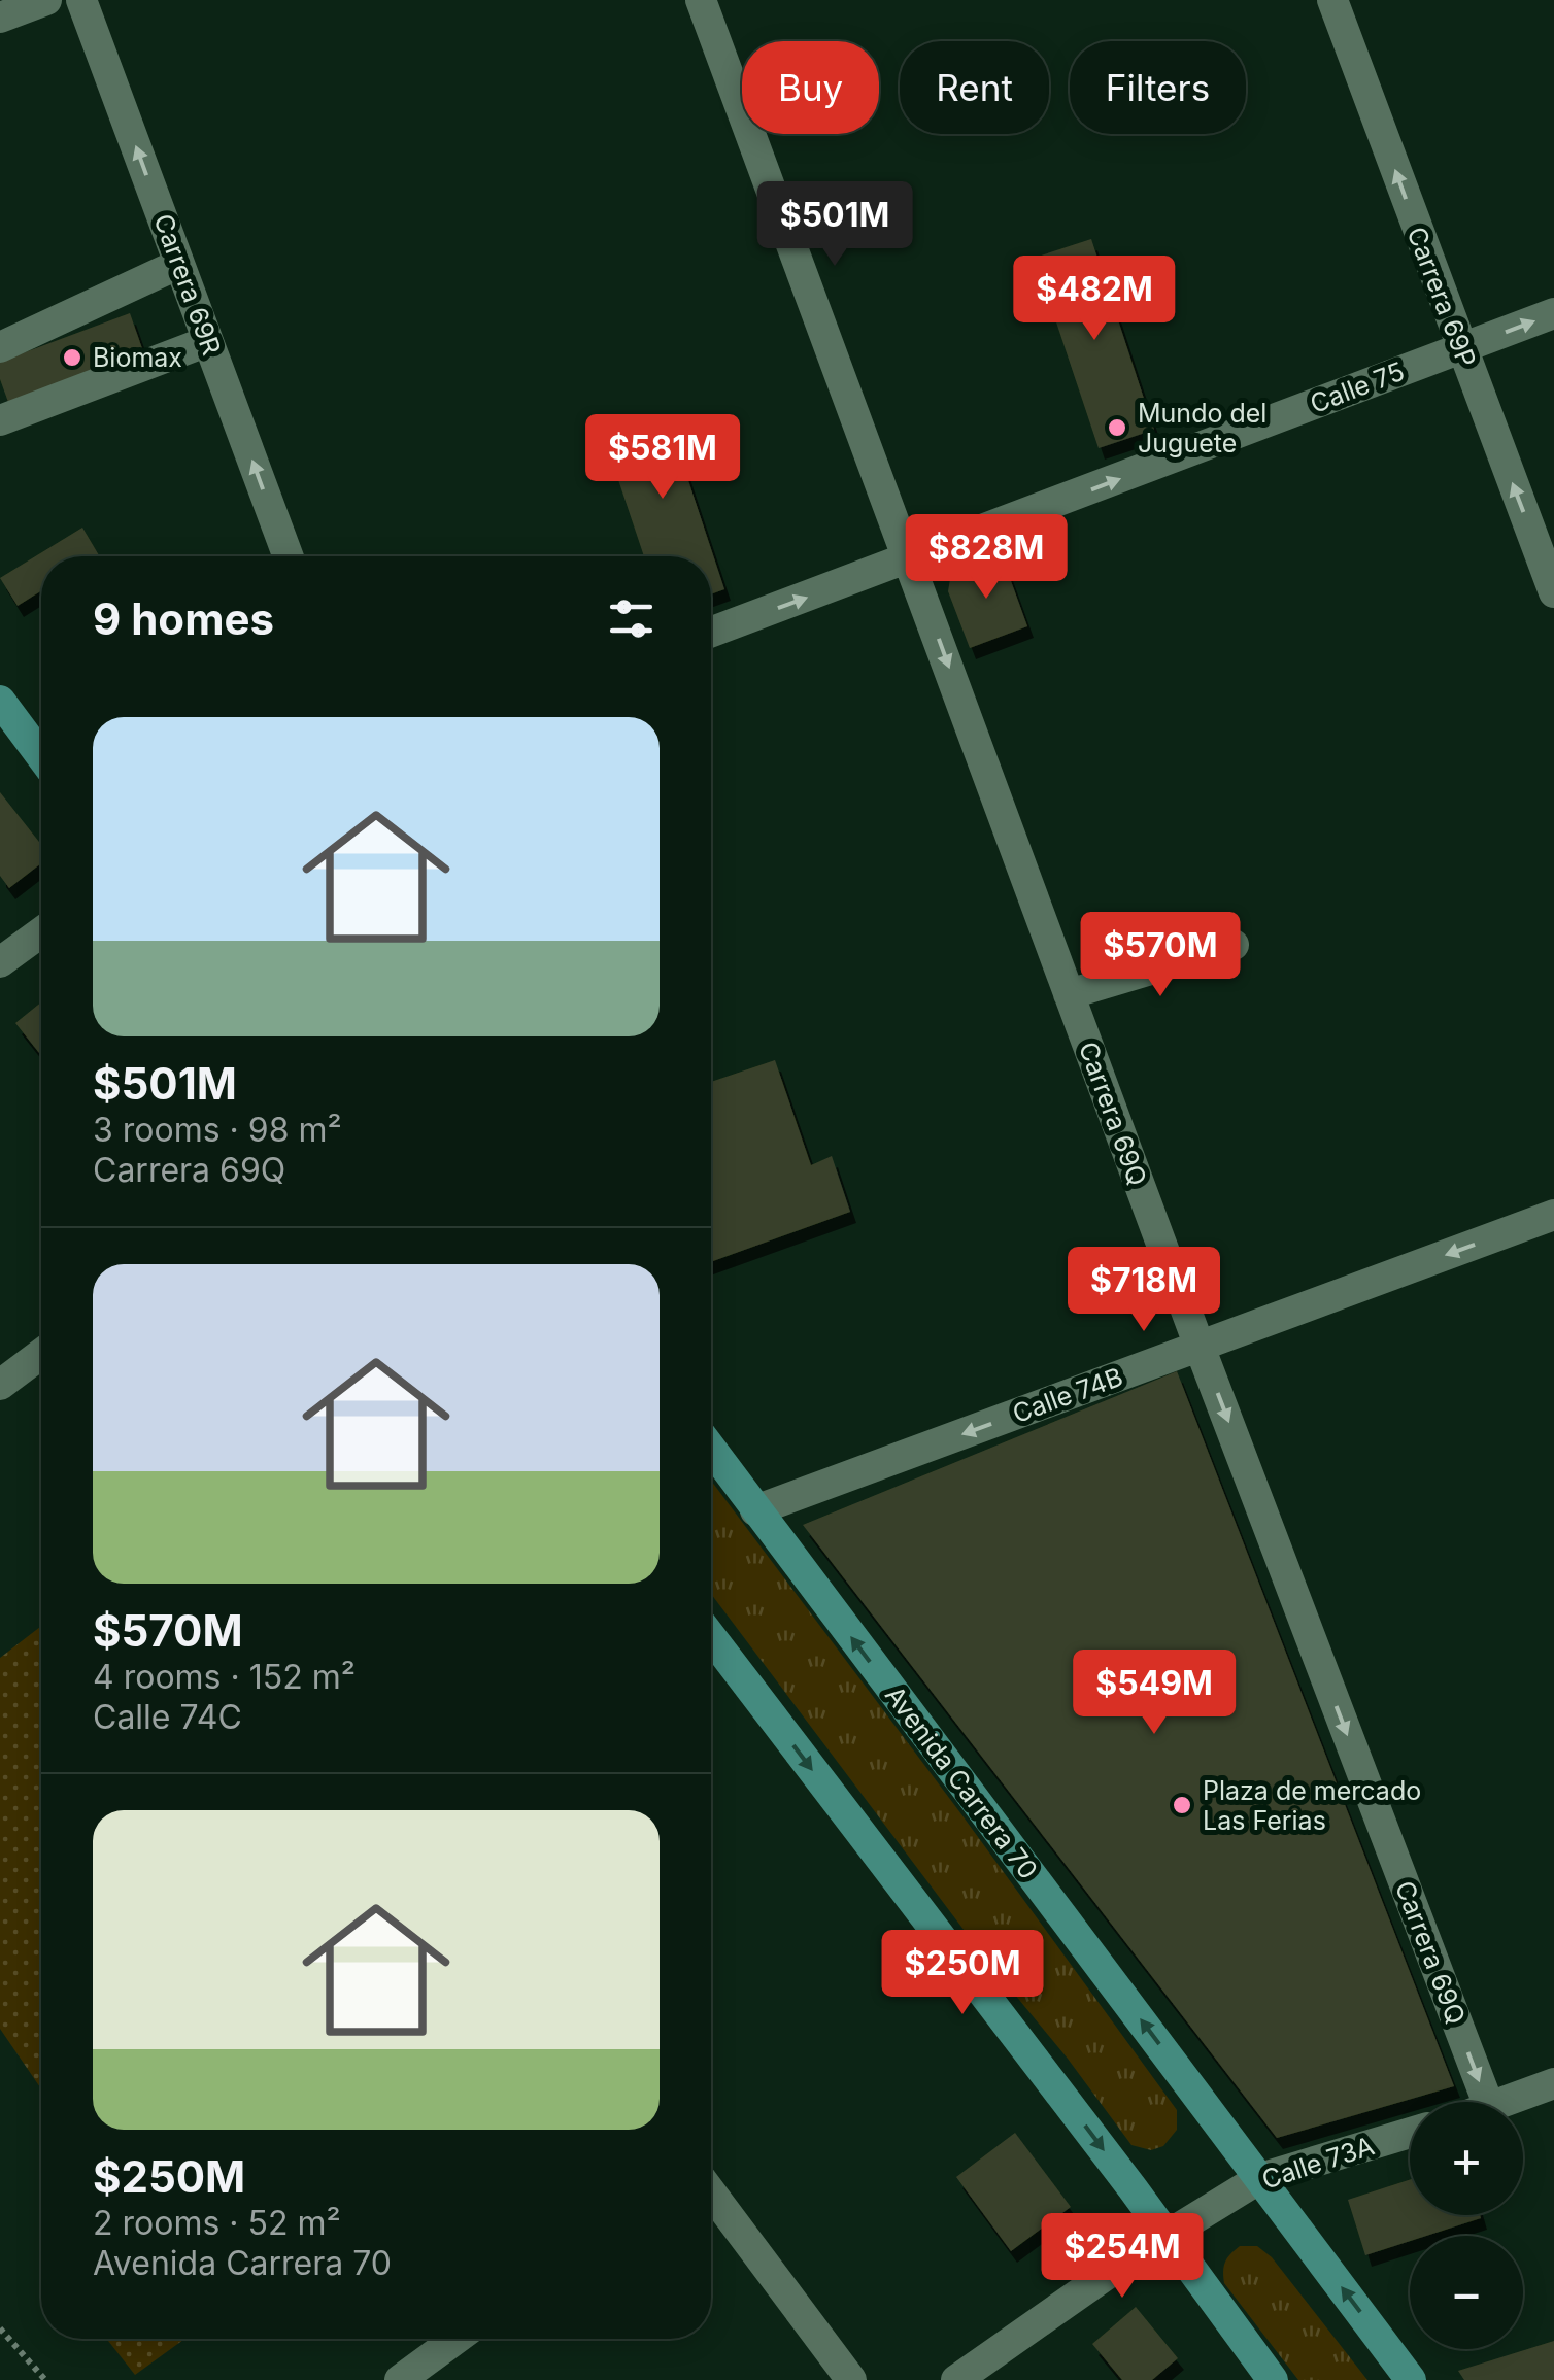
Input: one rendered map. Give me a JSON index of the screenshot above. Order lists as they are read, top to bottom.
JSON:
{
  "streets": {
    "main road": ["Avenida Carrera 70"],
    "street": [
      "Carrera 69R",
      "Carrera 69P",
      "Calle 75",
      "Carrera 69Q",
      "Calle 74B",
      "Calle 73A"
    ]
  },
  "crossings": [
    ["Carrera 69P", "Calle 75"],
    ["Calle 75", "Carrera 69Q"],
    ["Carrera 69Q", "Calle 74B"],
    ["Calle 74B", "Avenida Carrera 70"],
    ["Avenida Carrera 70", "Calle 73A"]
  ],
  "one_way": [
    "Carrera 69R",
    "Carrera 69P",
    "Calle 75",
    "Carrera 69Q",
    "Calle 74B"
  ],
  "places": ["Biomax", "Mundo del Juguete", "Plaza de mercado Las Ferias"],
  "page": {
    "chip": ["Buy", "Rent", "Filters"],
    "price": [
      "$501M",
      "$482M",
      "$581M",
      "$828M",
      "$570M",
      "$718M",
      "$549M",
      "$250M",
      "$254M"
    ],
    "heading": "9 homes",
    "list": [
      {
        "name": "$501M",
        "note": "3 rooms · 98 m² · Carrera 69Q"
      },
      {
        "name": "$570M",
        "note": "4 rooms · 152 m² · Calle 74C"
      },
      {
        "name": "$250M",
        "note": "2 rooms · 52 m² · Avenida Carrera 70"
      }
    ],
    "map_buttons": ["+", "−"]
  }
}
